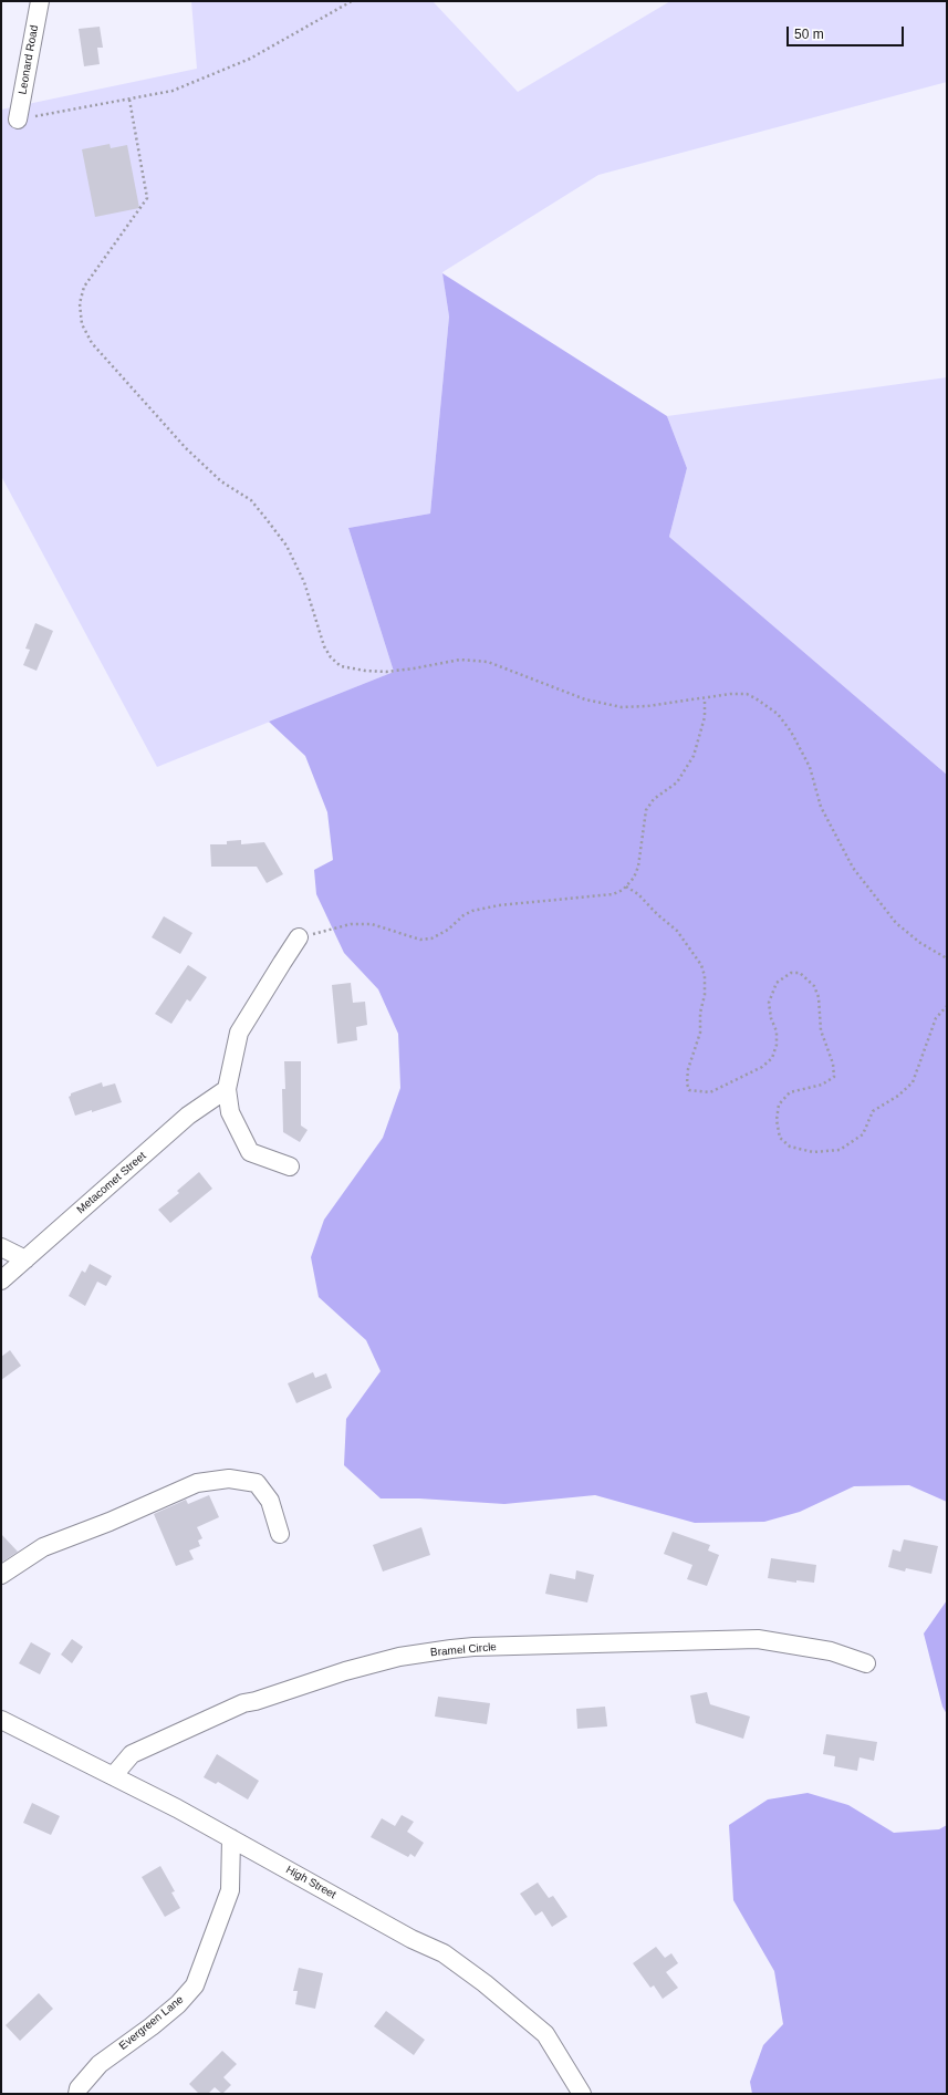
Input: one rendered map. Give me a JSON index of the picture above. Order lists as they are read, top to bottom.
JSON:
{
  "streets": {
    "street": [
      "Leonard Road",
      "Metacomet Street",
      "Bramel Circle",
      "High Street",
      "Evergreen Lane"
    ]
  },
  "crossings": [
    ["Bramel Circle", "High Street"],
    ["High Street", "Evergreen Lane"]
  ],
  "scale_bar": "50 m"
}
